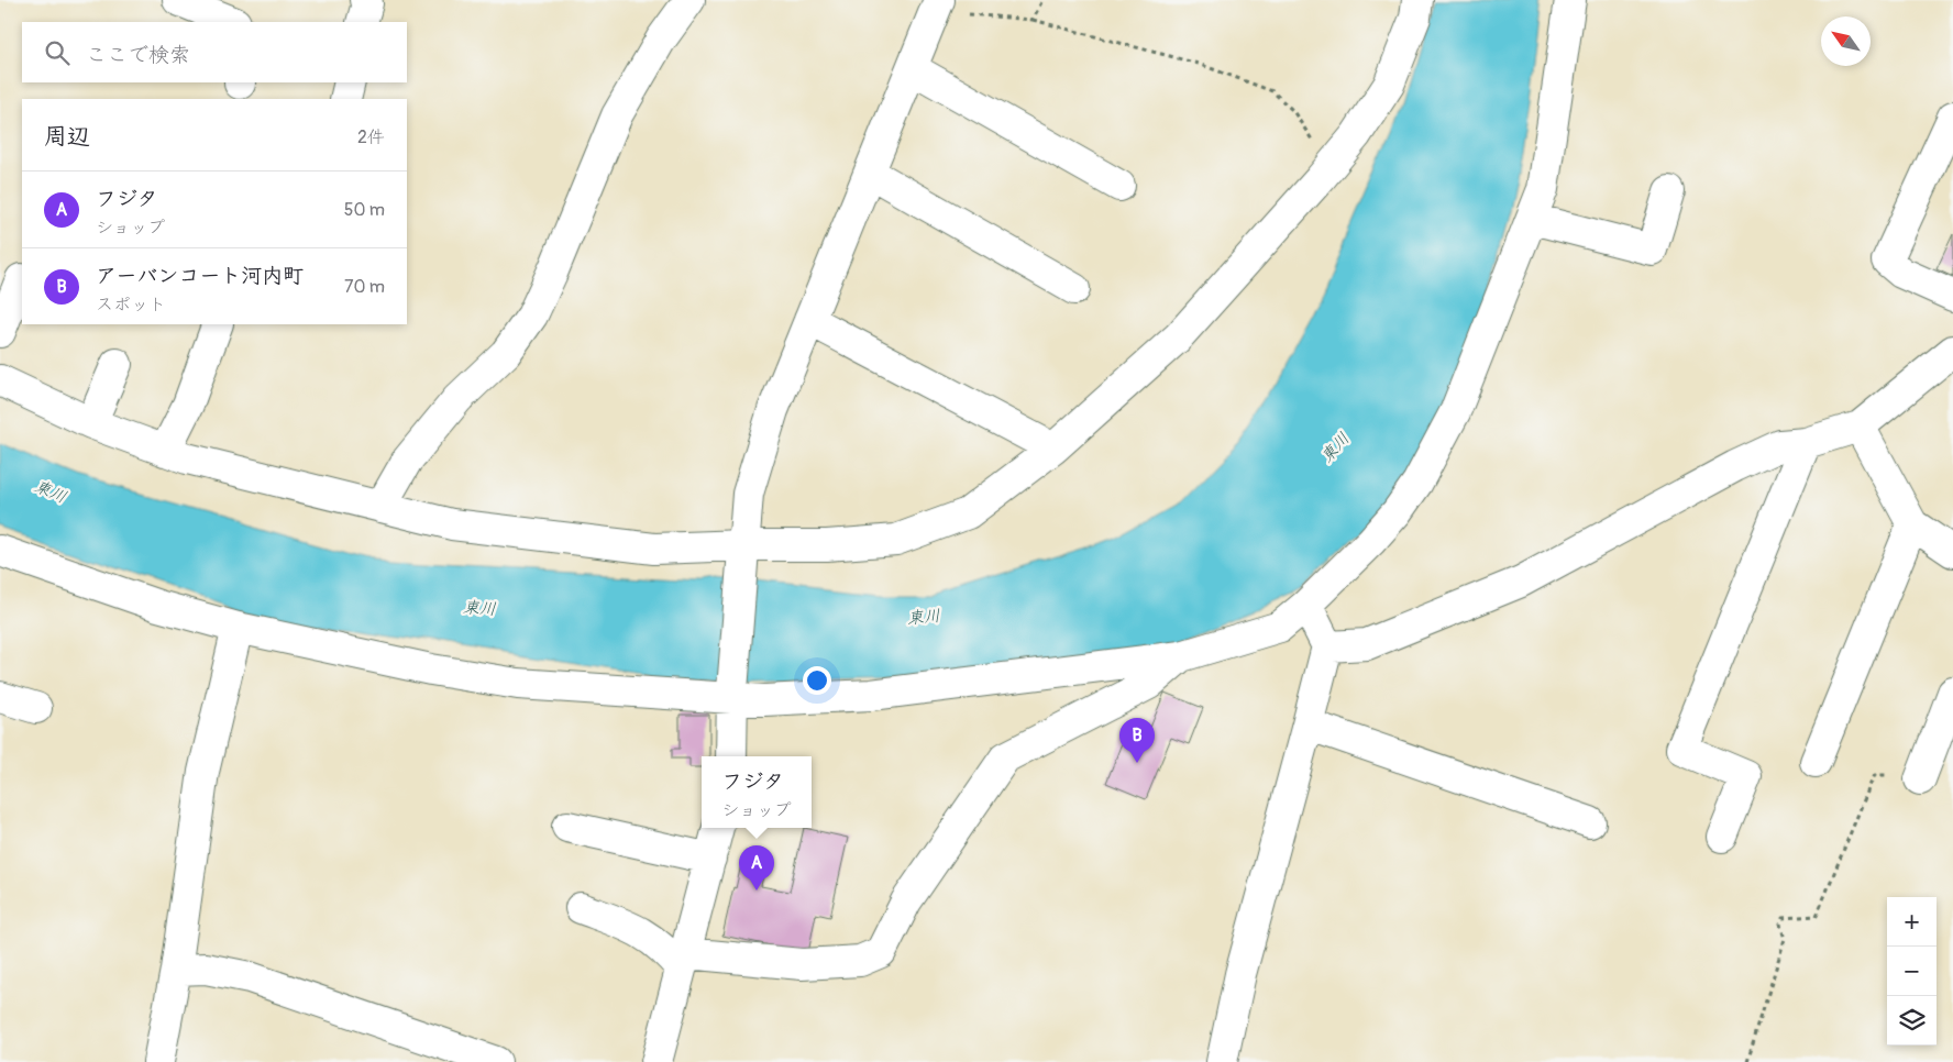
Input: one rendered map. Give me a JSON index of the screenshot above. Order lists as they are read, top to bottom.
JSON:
{
  "water": ["東川"],
  "north": "top left",
  "page": {
    "search": "ここで検索",
    "heading": ["周辺", "2件"],
    "list": [
      {
        "mark": "A",
        "name": "フジタ",
        "note": "ショップ",
        "value": "50 m"
      },
      {
        "mark": "B",
        "name": "アーバンコート河内町",
        "note": "スポット",
        "value": "70 m"
      }
    ],
    "pins": ["B", "A"],
    "popup": ["フジタ", "ショップ"],
    "map_buttons": ["+", "−"]
  }
}
